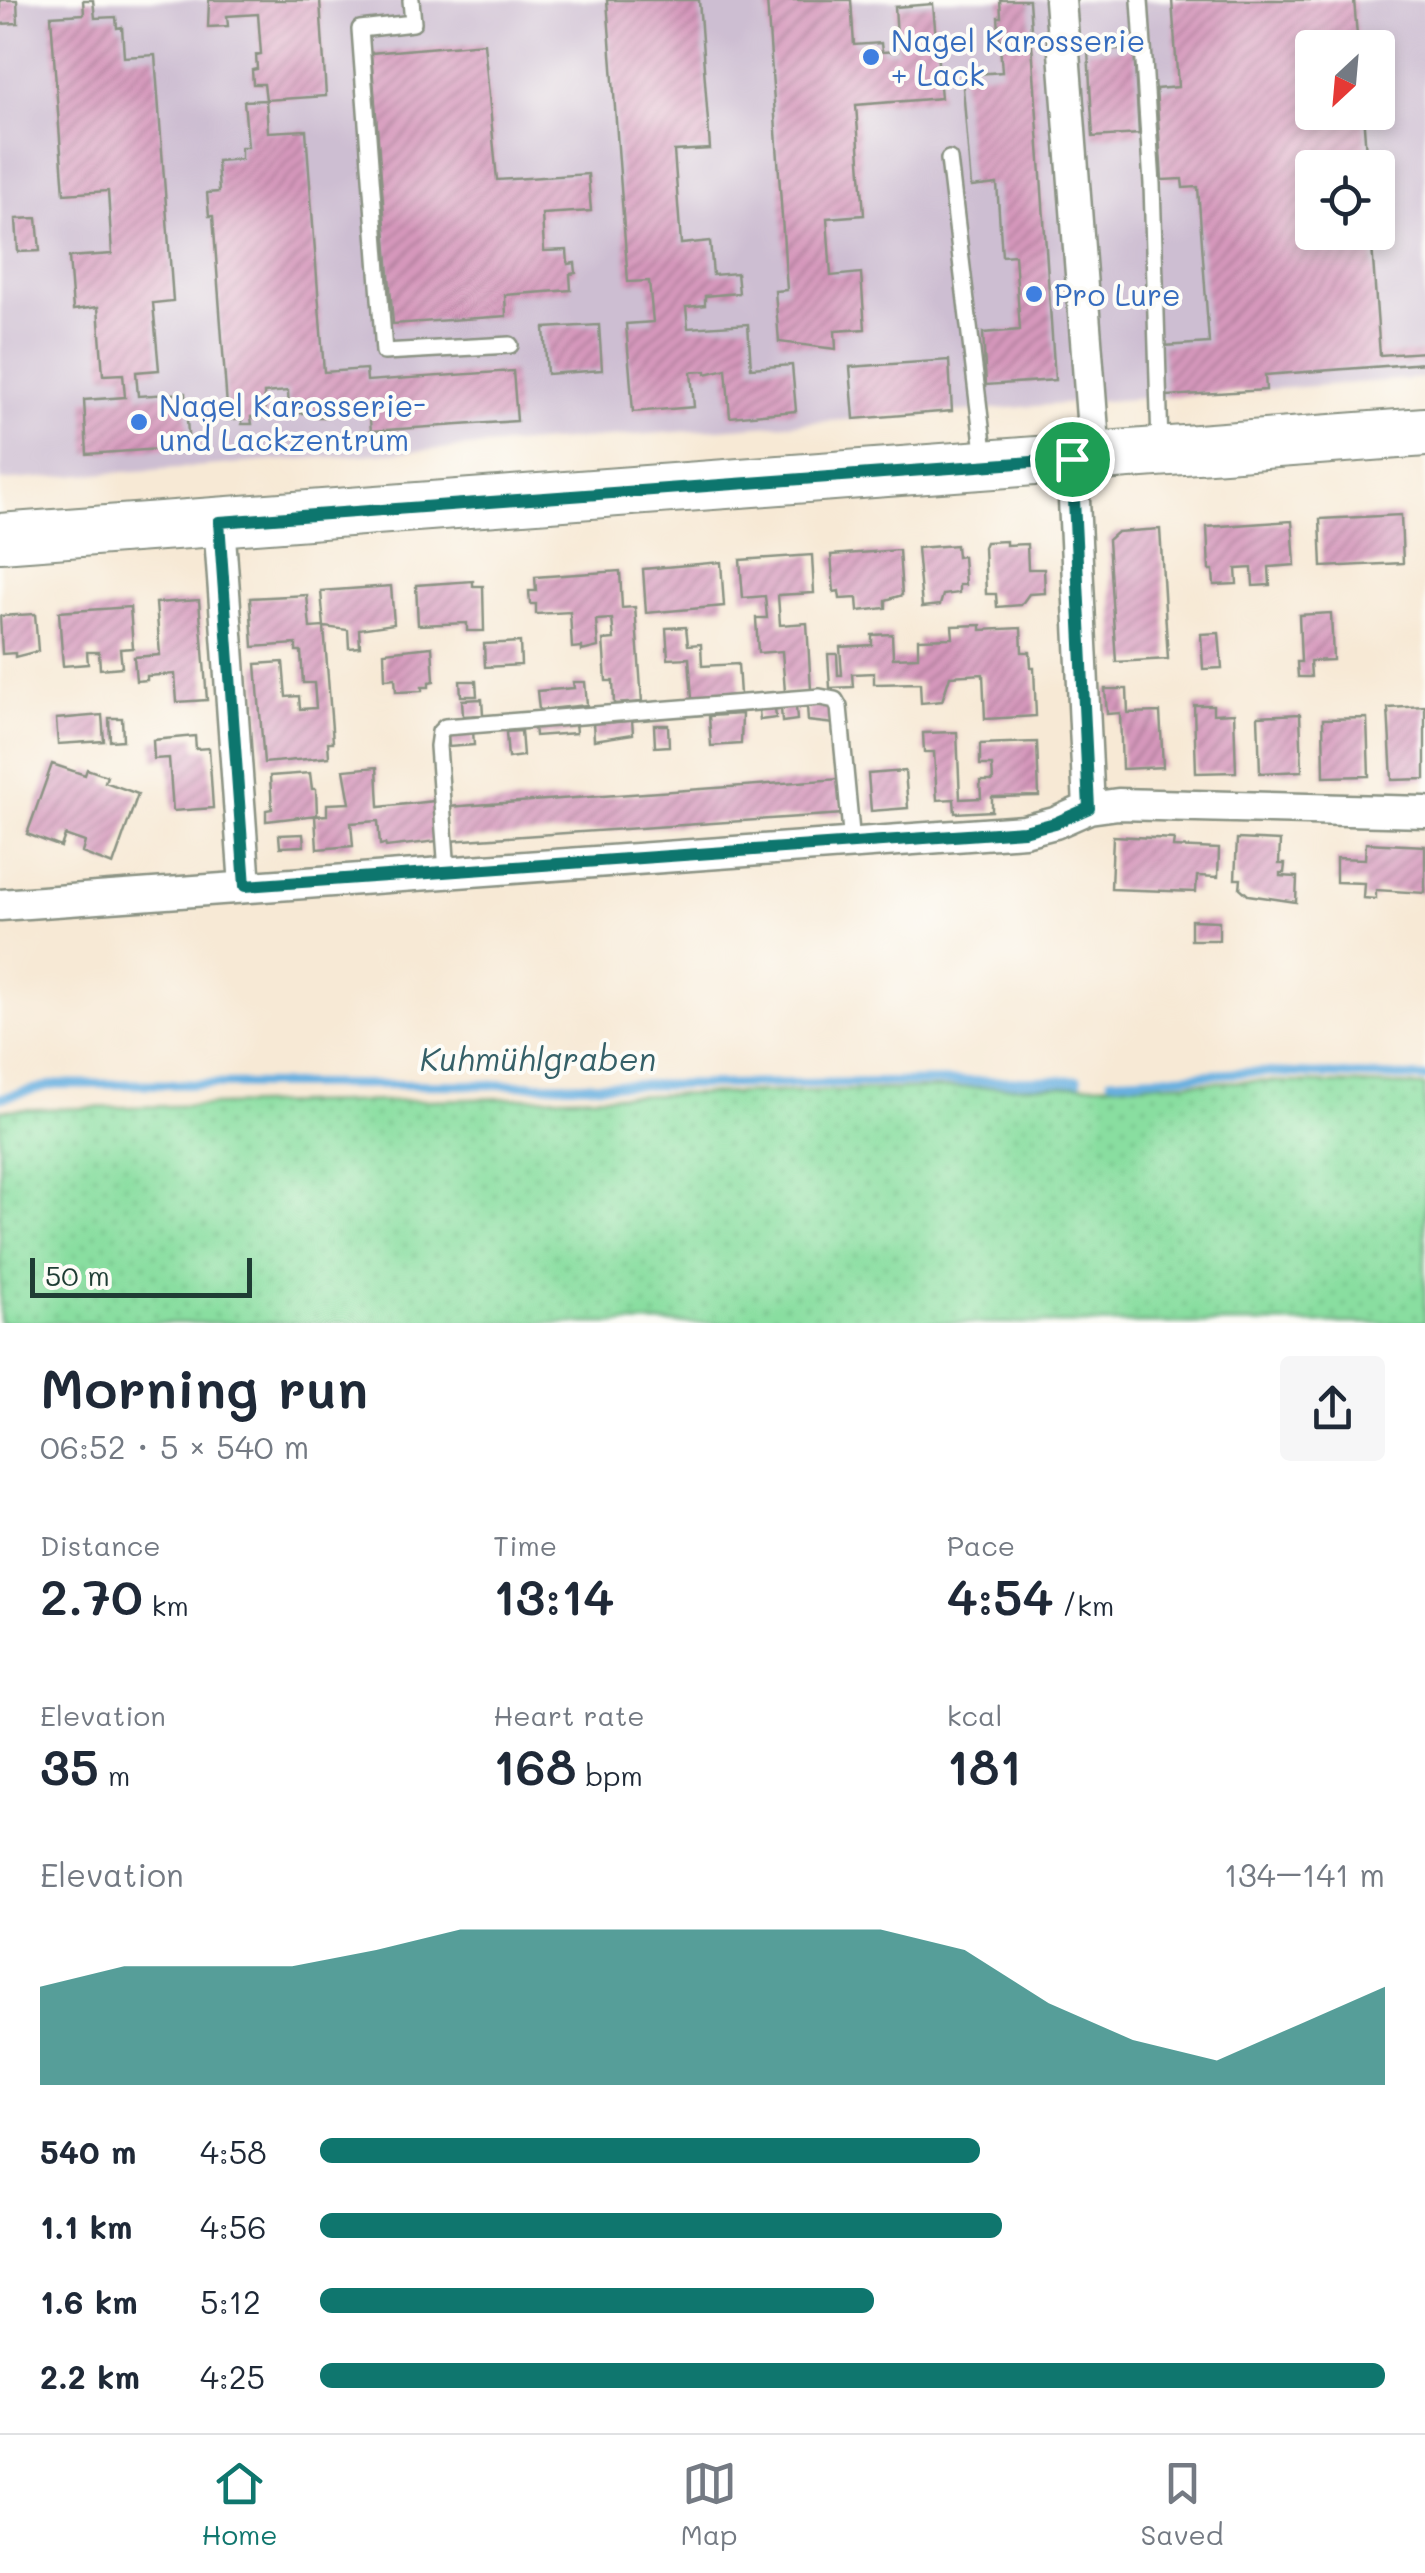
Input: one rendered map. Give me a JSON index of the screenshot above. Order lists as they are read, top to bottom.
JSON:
{
  "water": ["Kuhmühlgraben"],
  "places": ["Nagel Karosserie + Lack", "Pro Lure", "Nagel Karosserie- und Lackzentrum"],
  "scale_bar": "50 m",
  "north": "bottom left",
  "page": {
    "scale": "50 m",
    "heading": ["Morning run", "06:52 · 5 × 540 m"],
    "stats": [
      ["Distance", "2.70 km"],
      ["Time", "13:14"],
      ["Pace", "4:54 /km"],
      ["Elevation", "35 m"],
      ["Heart rate", "168 bpm"],
      ["kcal", "181"]
    ],
    "chart": ["Elevation", "134–141 m"],
    "list": [
      {
        "name": "540 m",
        "note": "4:58"
      },
      {
        "name": "1.1 km",
        "note": "4:56"
      },
      {
        "name": "1.6 km",
        "note": "5:12"
      },
      {
        "name": "2.2 km",
        "note": "4:25"
      }
    ],
    "tabs": ["Home", "Map", "Saved"]
  }
}
